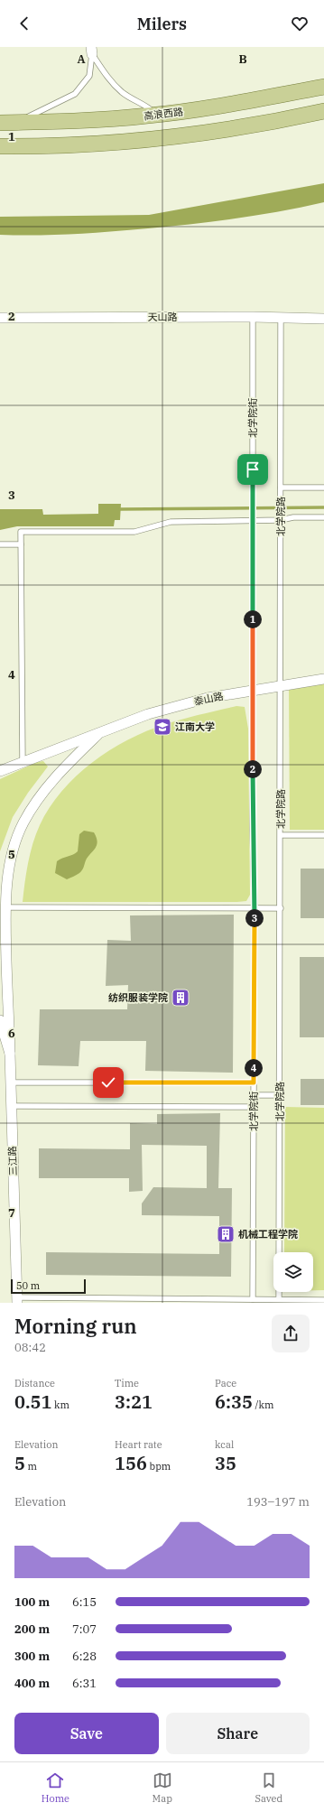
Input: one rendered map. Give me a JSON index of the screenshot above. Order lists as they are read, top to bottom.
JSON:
{
  "streets": {
    "main road": ["高浪西路"],
    "street": ["天山路", "泰山路", "三江路"],
    "lane": ["北学院街", "北学院路"]
  },
  "crossings": [
    ["天山路", "北学院街"],
    ["天山路", "北学院路"],
    ["北学院街", "泰山路"],
    ["北学院路", "泰山路"]
  ],
  "places": {
    "school or university": ["江南大学"],
    "building": ["纺织服装学院", "机械工程学院"]
  },
  "scale_bar": "50 m",
  "page": {
    "header": "Milers",
    "pins": [
      "1",
      "2",
      "3",
      "4"
    ],
    "scale": "50 m",
    "heading": ["Morning run", "08:42"],
    "stats": [
      ["Distance", "0.51 km"],
      ["Time", "3:21"],
      ["Pace", "6:35 /km"],
      ["Elevation", "5 m"],
      ["Heart rate", "156 bpm"],
      ["kcal", "35"]
    ],
    "chart": ["Elevation", "193–197 m"],
    "list": [
      {
        "name": "100 m",
        "note": "6:15"
      },
      {
        "name": "200 m",
        "note": "7:07"
      },
      {
        "name": "300 m",
        "note": "6:28"
      },
      {
        "name": "400 m",
        "note": "6:31"
      }
    ],
    "buttons": ["Save", "Share"],
    "tabs": ["Home", "Map", "Saved"]
  },
  "grid": {
    "columns": ["A", "B"],
    "rows": [
      "1",
      "2",
      "3",
      "4",
      "5",
      "6",
      "7"
    ]
  }
}
